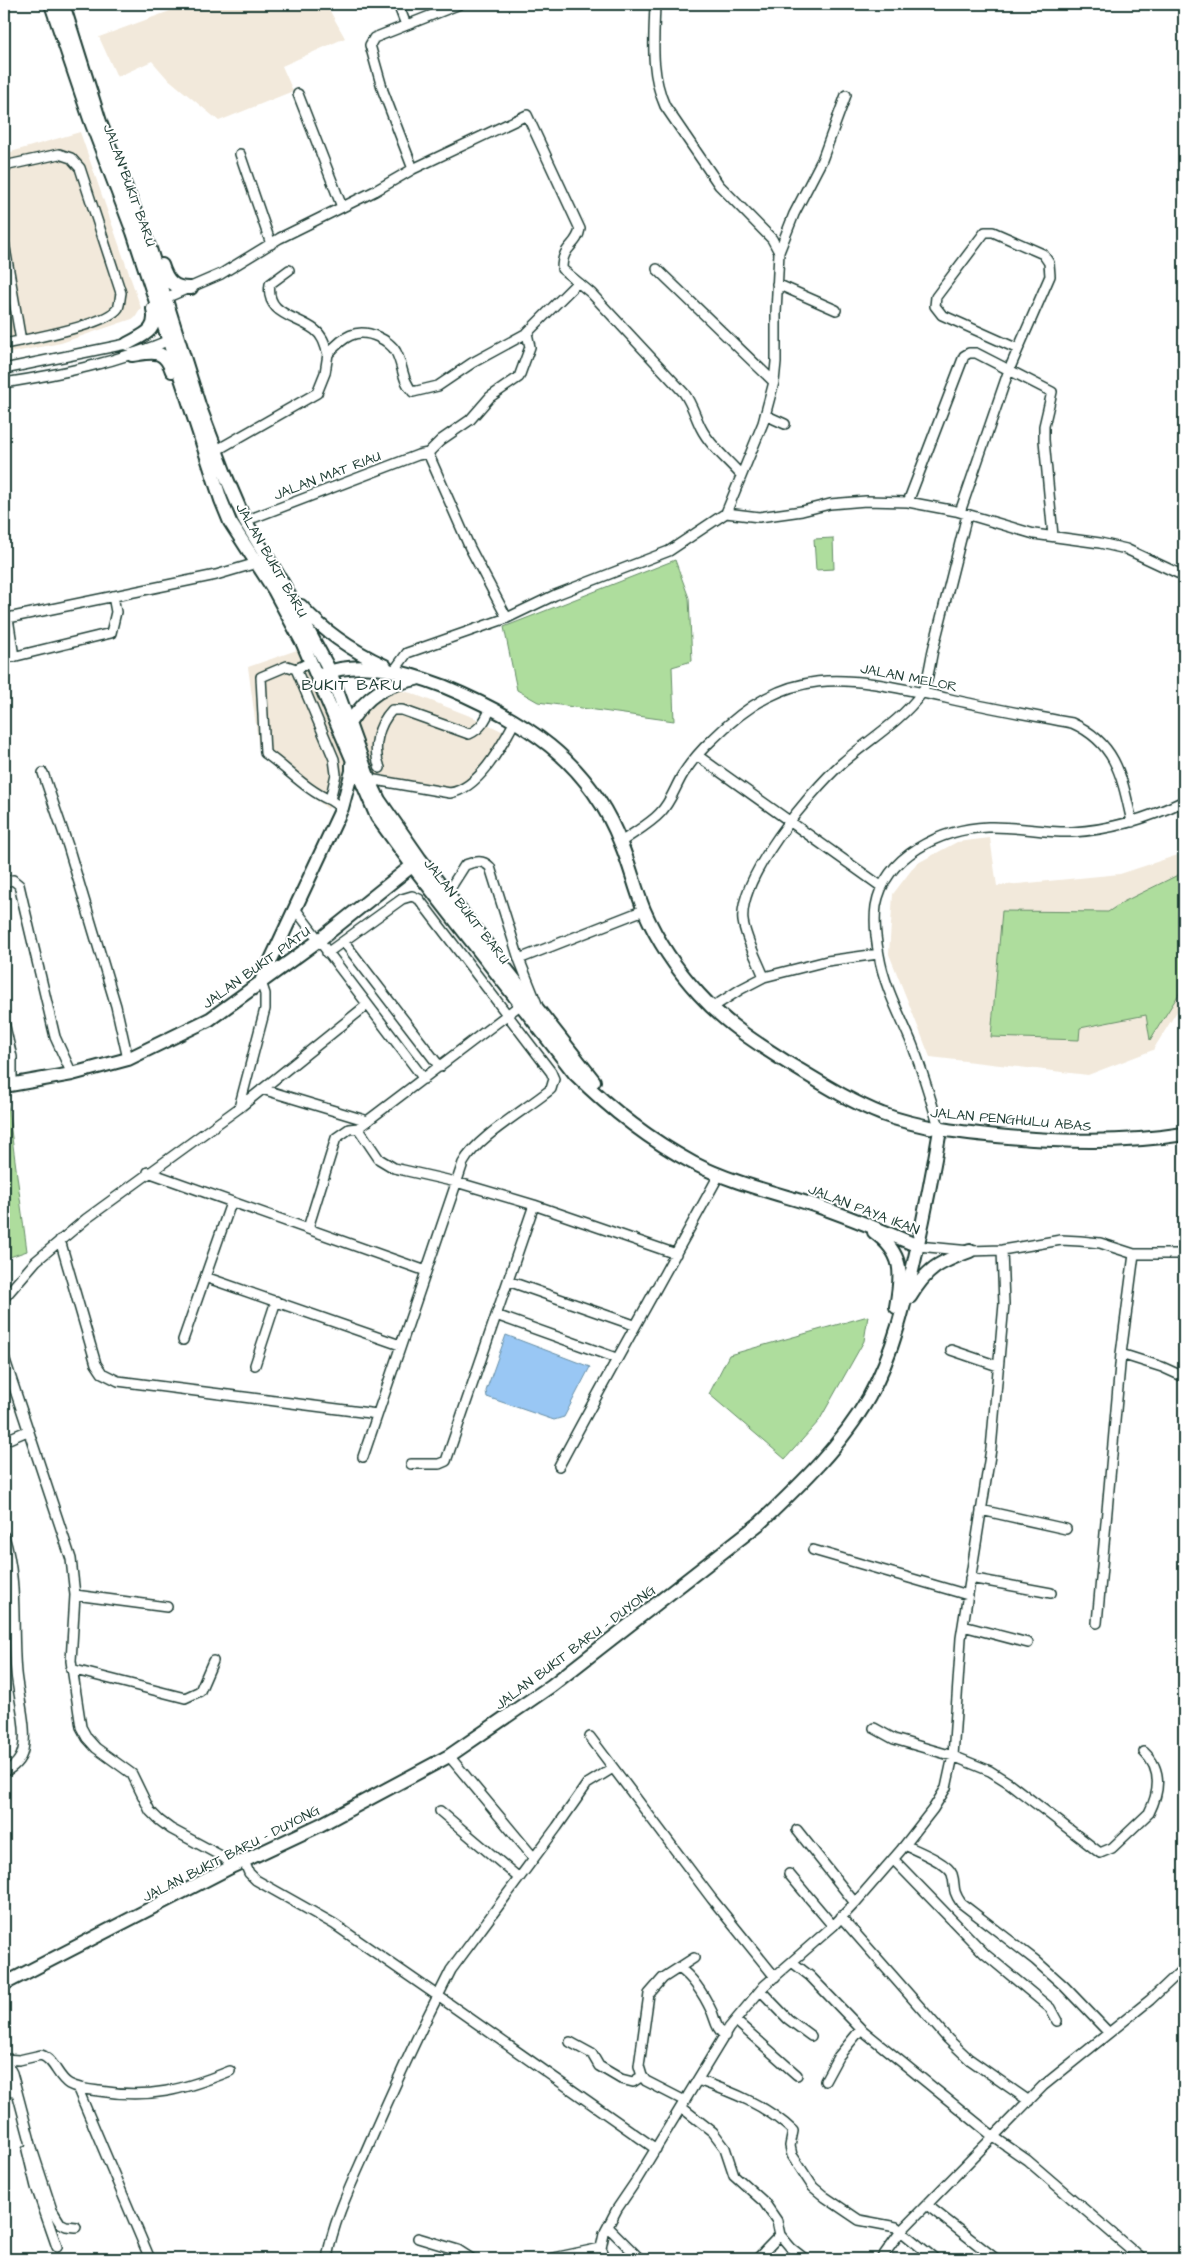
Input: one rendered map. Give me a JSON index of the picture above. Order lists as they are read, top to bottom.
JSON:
{
  "streets": {
    "main road": [
      "JALAN BUKIT BARU",
      "JALAN BUKIT PIATU",
      "JALAN PENGHULU ABAS",
      "JALAN PAYA IKAN",
      "JALAN BUKIT BARU - DUYONG"
    ],
    "street": ["JALAN MAT RIAU", "JALAN MELOR"]
  },
  "crossings": [
    ["JALAN BUKIT BARU", "JALAN MAT RIAU"],
    ["JALAN BUKIT BARU", "JALAN BUKIT PIATU"],
    ["JALAN BUKIT BARU", "JALAN PENGHULU ABAS"],
    ["JALAN BUKIT BARU", "JALAN PAYA IKAN"],
    ["JALAN MELOR", "JALAN PENGHULU ABAS"],
    ["JALAN PENGHULU ABAS", "JALAN BUKIT BARU - DUYONG"],
    ["JALAN PAYA IKAN", "JALAN BUKIT BARU - DUYONG"]
  ],
  "districts": ["BUKIT BARU"]
}
